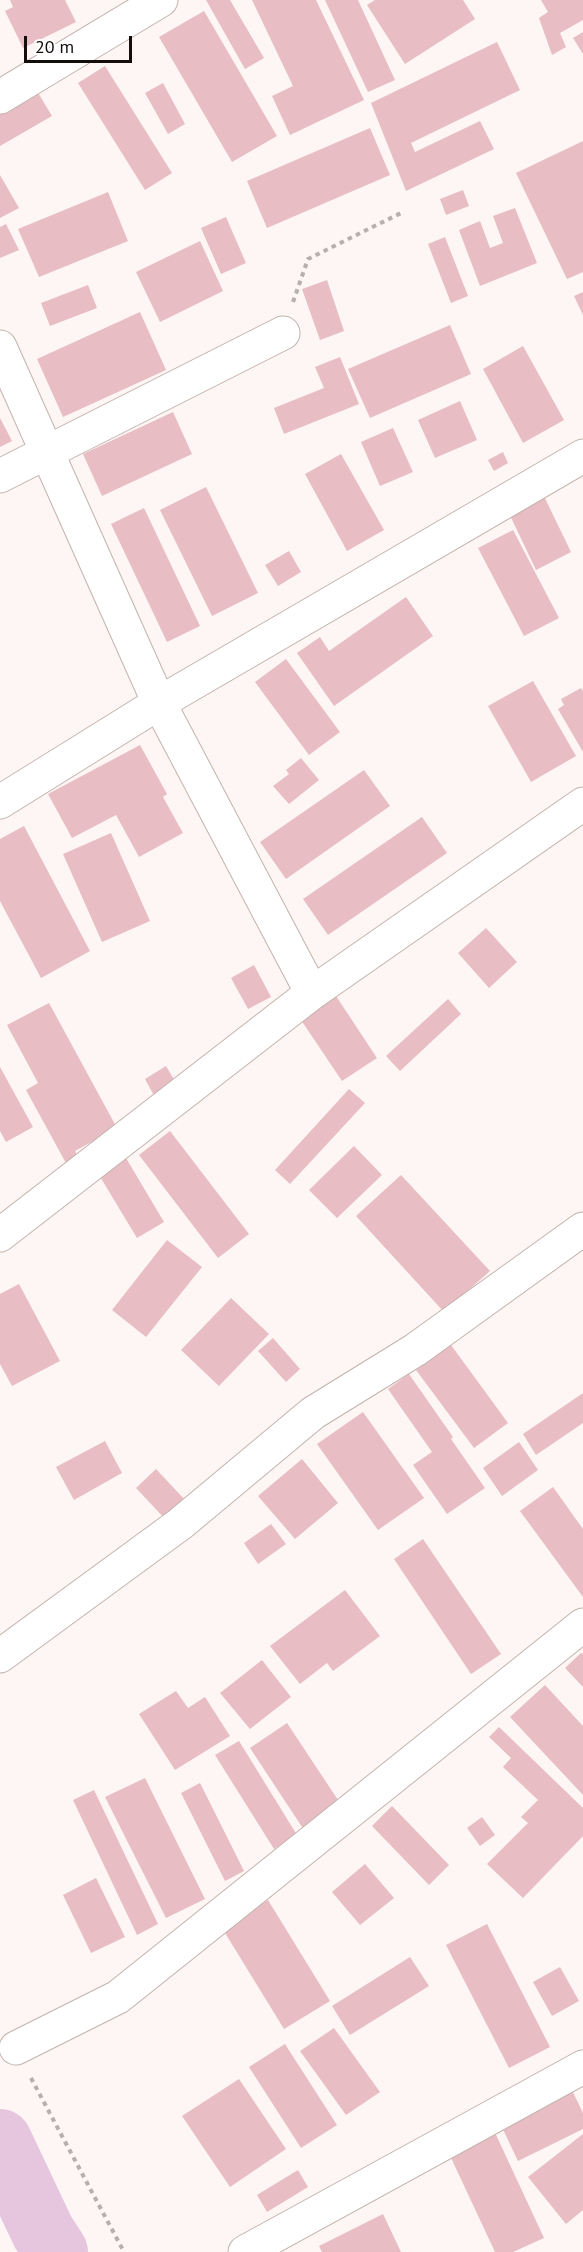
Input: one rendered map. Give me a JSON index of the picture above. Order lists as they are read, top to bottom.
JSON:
{
  "scale_bar": "20 m"
}
